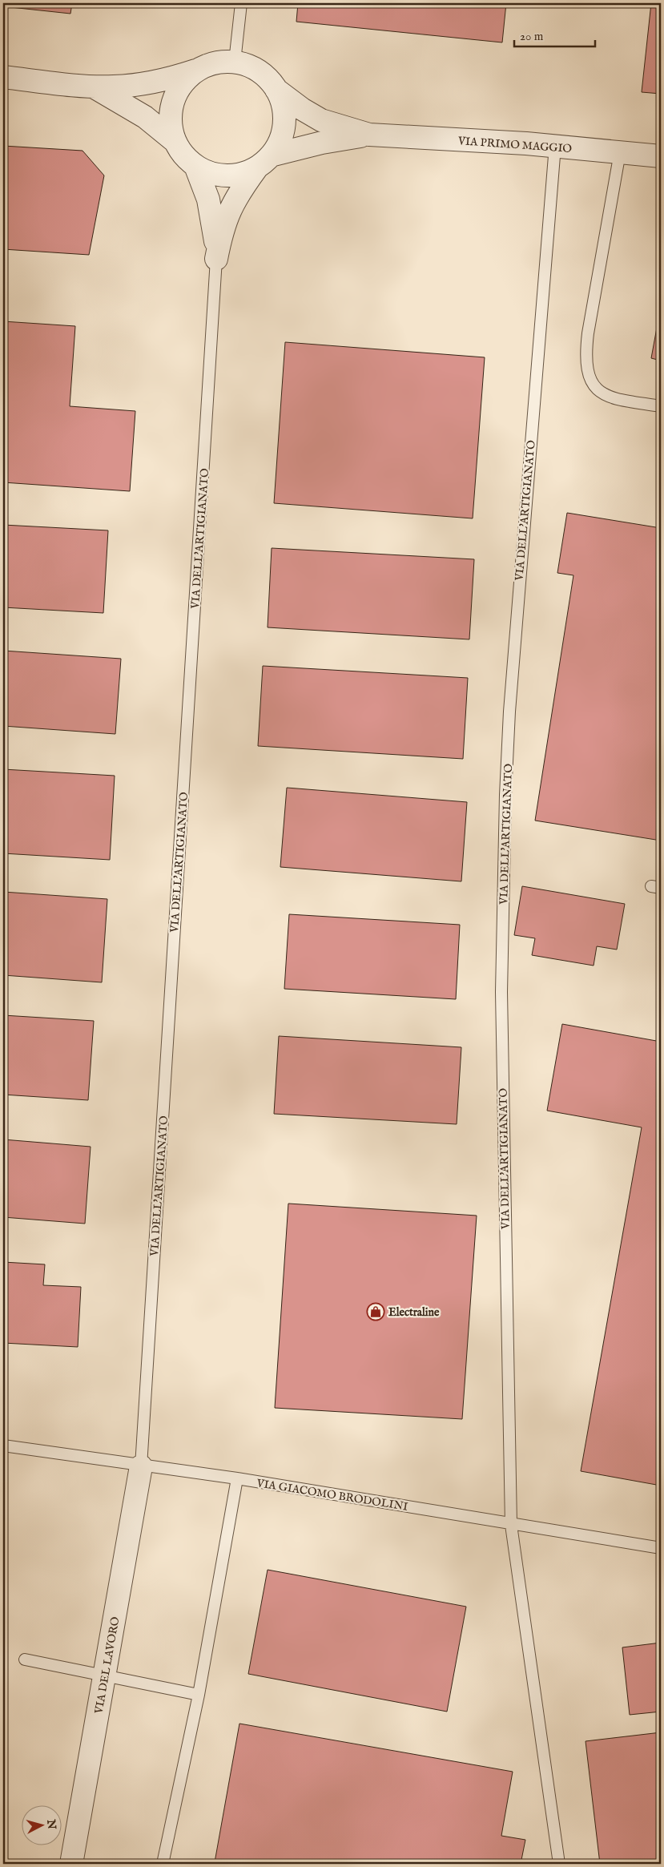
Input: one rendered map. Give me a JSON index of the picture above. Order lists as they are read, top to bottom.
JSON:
{
  "streets": {
    "street": ["VIA PRIMO MAGGIO", "VIA DEL LAVORO"],
    "lane": ["VIA DELL'ARTIGIANATO", "VIA GIACOMO BRODOLINI"]
  },
  "crossings": [
    ["VIA PRIMO MAGGIO", "VIA DELL'ARTIGIANATO"],
    ["VIA DELL'ARTIGIANATO", "VIA GIACOMO BRODOLINI"],
    ["VIA DELL'ARTIGIANATO", "VIA DEL LAVORO"],
    ["VIA GIACOMO BRODOLINI", "VIA DEL LAVORO"]
  ],
  "places": {
    "shop": ["Electraline"]
  },
  "scale_bar": "20 m",
  "north": "right"
}
